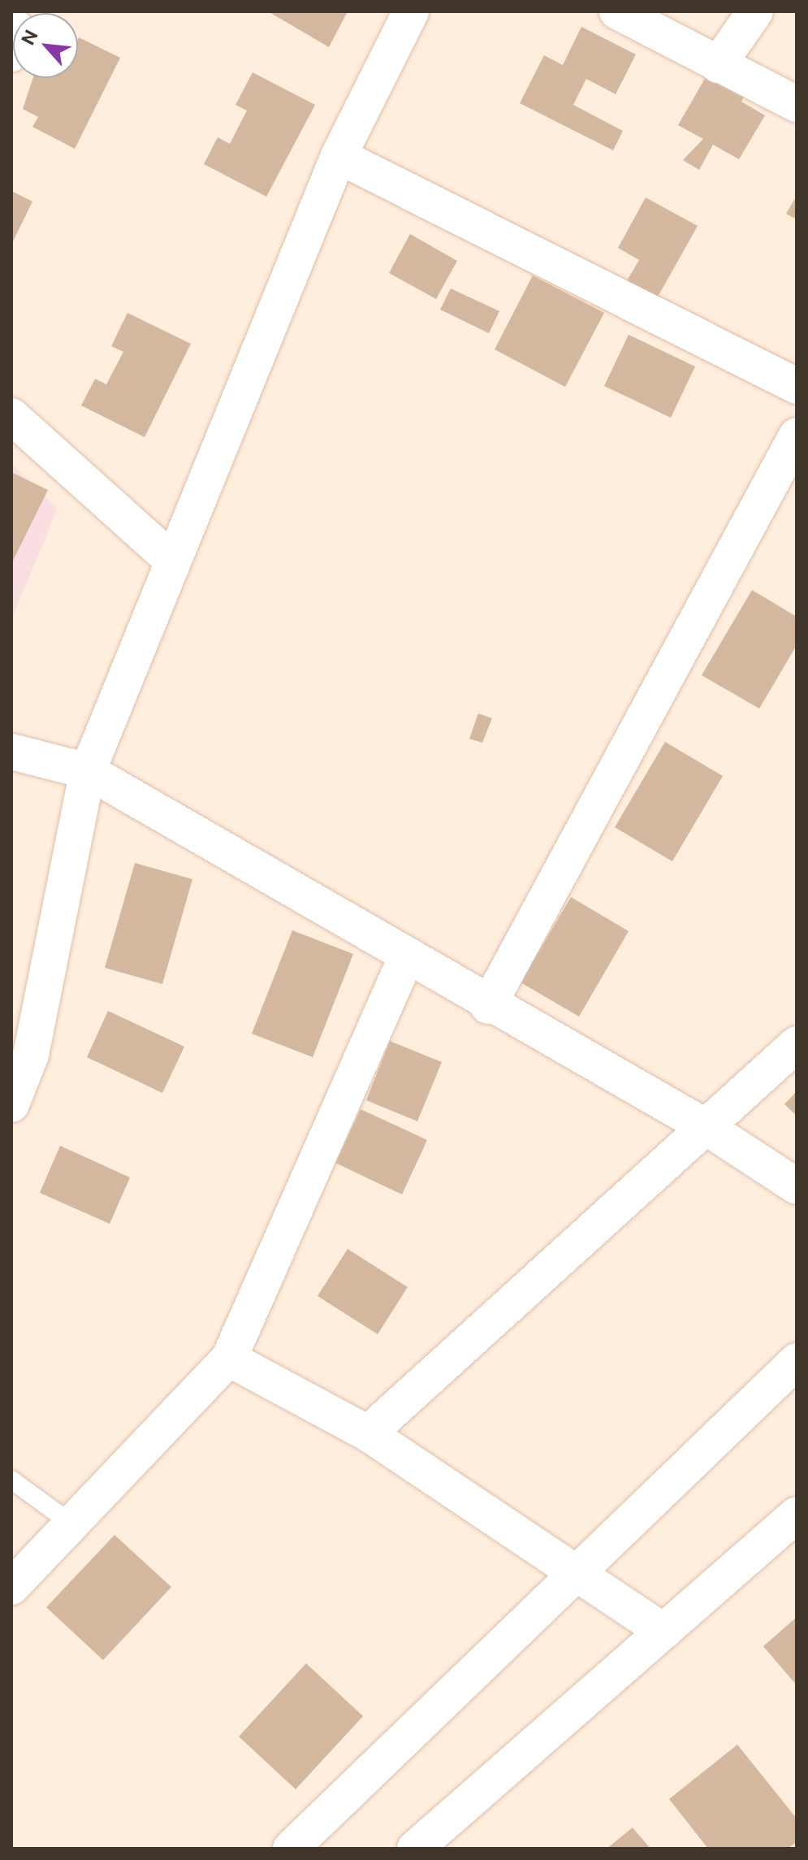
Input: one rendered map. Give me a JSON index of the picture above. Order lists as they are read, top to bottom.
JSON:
{
  "north": "top left"
}
